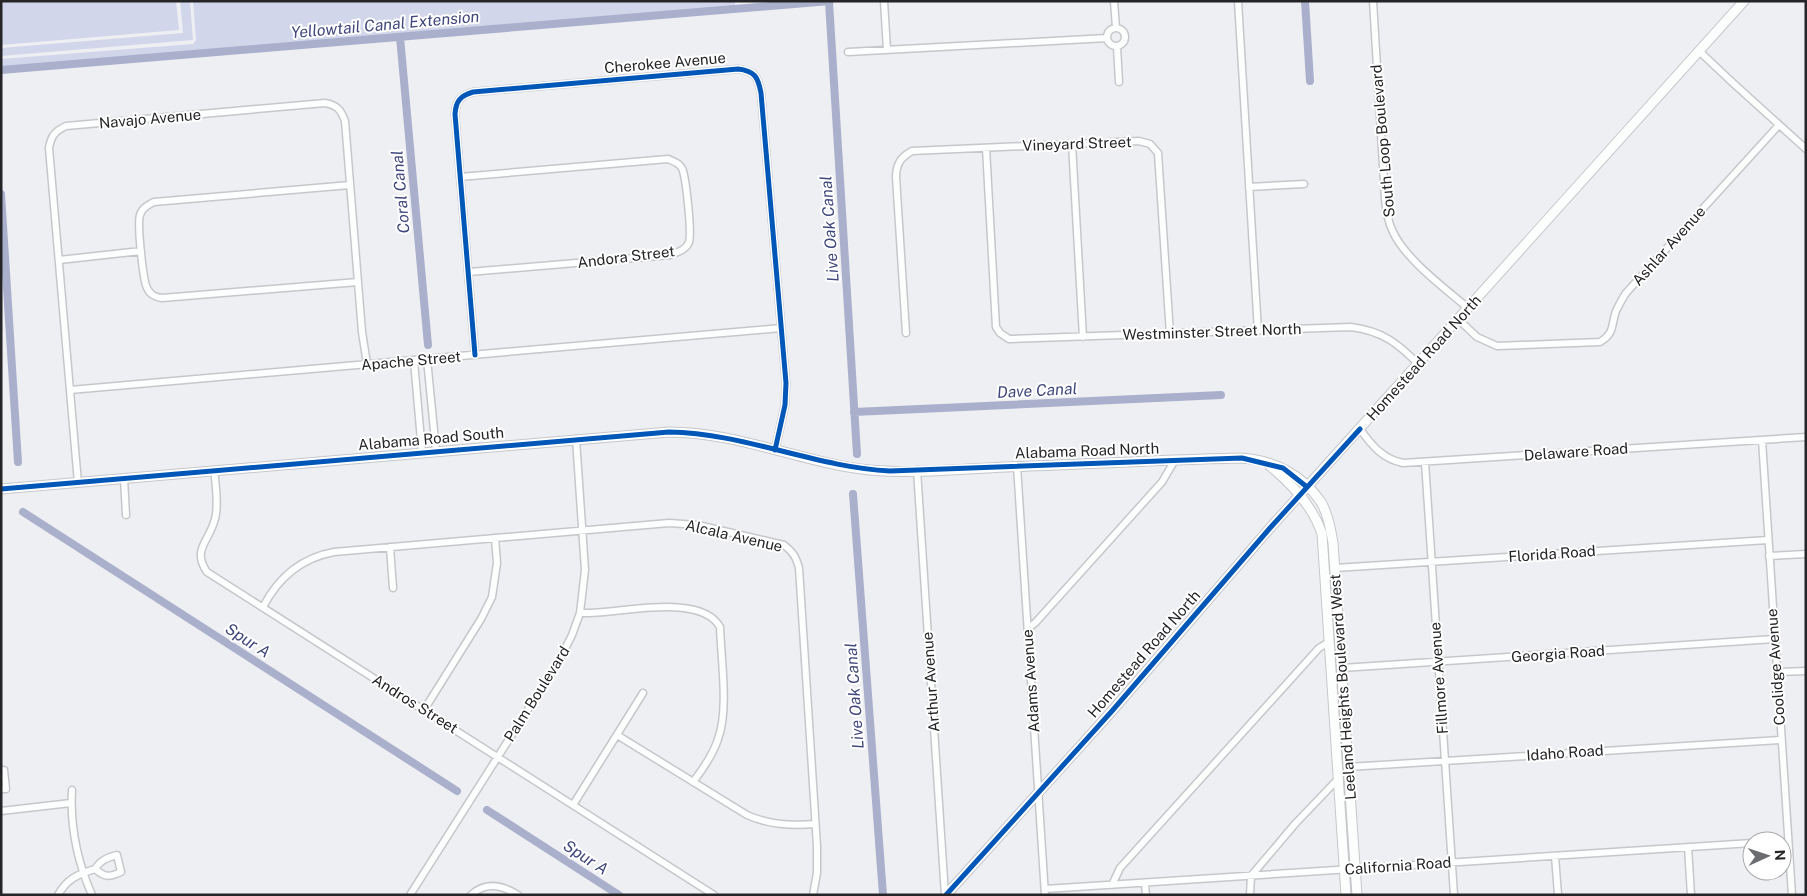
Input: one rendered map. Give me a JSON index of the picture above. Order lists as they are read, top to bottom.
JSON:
{
  "streets": {
    "main road": [
      "Homestead Road North",
      "Alabama Road South",
      "Alabama Road North",
      "Leeland Heights Boulevard West"
    ],
    "street": [
      "Cherokee Avenue",
      "Navajo Avenue",
      "South Loop Boulevard",
      "Vineyard Street",
      "Ashlar Avenue",
      "Andora Street",
      "Westminster Street North",
      "Apache Street",
      "Delaware Road",
      "Alcala Avenue",
      "Florida Road",
      "Georgia Road",
      "Coolidge Avenue",
      "Fillmore Avenue",
      "Adams Avenue",
      "Arthur Avenue",
      "Palm Boulevard",
      "Andros Street",
      "Idaho Road",
      "California Road"
    ]
  },
  "crossings": [
    ["Cherokee Avenue", "Andora Street"],
    ["Cherokee Avenue", "Apache Street"],
    ["Cherokee Avenue", "Alabama Road South"],
    ["Navajo Avenue", "Apache Street"],
    ["Navajo Avenue", "Alabama Road South"],
    ["South Loop Boulevard", "Homestead Road North"],
    ["Vineyard Street", "Westminster Street North"],
    ["Ashlar Avenue", "Homestead Road North"],
    ["Westminster Street North", "Homestead Road North"],
    ["Homestead Road North", "Alabama Road North"],
    ["Homestead Road North", "Delaware Road"],
    ["Homestead Road North", "Adams Avenue"],
    ["Homestead Road North", "Arthur Avenue"],
    ["Homestead Road North", "Leeland Heights Boulevard West"],
    ["Alabama Road South", "Alabama Road North"],
    ["Alabama Road South", "Palm Boulevard"],
    ["Alabama Road South", "Andros Street"],
    ["Alabama Road North", "Adams Avenue"],
    ["Alabama Road North", "Arthur Avenue"],
    ["Alabama Road North", "Leeland Heights Boulevard West"],
    ["Delaware Road", "Coolidge Avenue"],
    ["Delaware Road", "Fillmore Avenue"],
    ["Alcala Avenue", "Palm Boulevard"],
    ["Alcala Avenue", "Andros Street"],
    ["Florida Road", "Coolidge Avenue"],
    ["Florida Road", "Fillmore Avenue"],
    ["Florida Road", "Leeland Heights Boulevard West"],
    ["Georgia Road", "Coolidge Avenue"],
    ["Georgia Road", "Fillmore Avenue"],
    ["Georgia Road", "Leeland Heights Boulevard West"],
    ["Coolidge Avenue", "Idaho Road"],
    ["Fillmore Avenue", "Idaho Road"],
    ["Fillmore Avenue", "California Road"],
    ["Adams Avenue", "California Road"],
    ["Leeland Heights Boulevard West", "Idaho Road"],
    ["Leeland Heights Boulevard West", "California Road"],
    ["Palm Boulevard", "Andros Street"]
  ],
  "water": [
    "Yellowtail Canal Extension",
    "Coral Canal",
    "Live Oak Canal",
    "Dave Canal",
    "Spur A"
  ],
  "north": "right"
}
